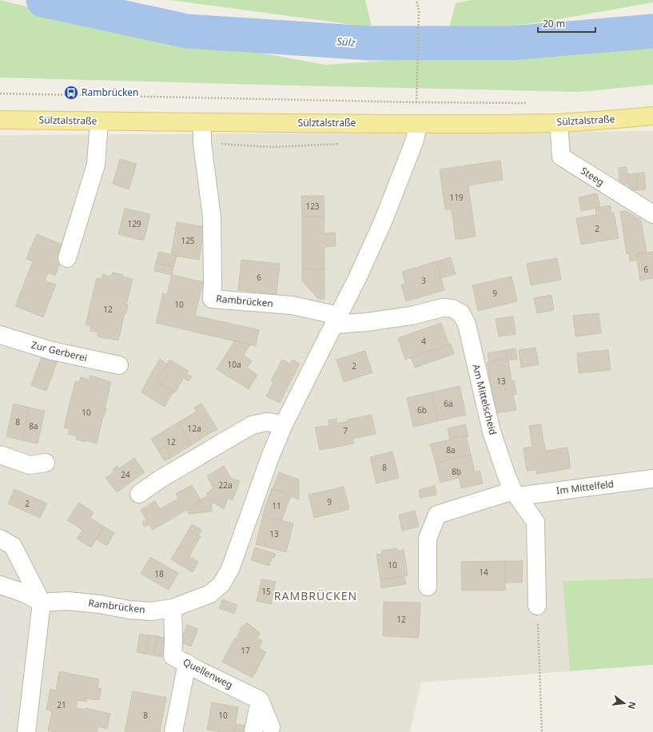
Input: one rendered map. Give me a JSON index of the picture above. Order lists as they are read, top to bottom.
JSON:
{
  "streets": {
    "main road": ["Sülztalstraße"],
    "street": [
      "Steeg",
      "Rambrücken",
      "Zur Gerberei",
      "Am Mittelscheid",
      "Im Mittelfeld",
      "Quellenweg"
    ]
  },
  "crossings": [
    ["Sülztalstraße", "Steeg"],
    ["Sülztalstraße", "Rambrücken"],
    ["Rambrücken", "Am Mittelscheid"],
    ["Rambrücken", "Quellenweg"],
    ["Am Mittelscheid", "Im Mittelfeld"]
  ],
  "districts": ["RAMBRÜCKEN"],
  "water": ["Sülz"],
  "places": {
    "bus stop": ["Rambrücken"]
  },
  "house_numbers": [
    "119",
    "123",
    "129",
    "2",
    "125",
    "6",
    "6",
    "3",
    "9",
    "10",
    "12",
    "4",
    "10a",
    "2",
    "13",
    "6a",
    "6b",
    "10",
    "8",
    "8a",
    "12a",
    "7",
    "12",
    "8a",
    "8",
    "8b",
    "24",
    "22a",
    "9",
    "2",
    "11",
    "13",
    "10",
    "14",
    "18",
    "15",
    "12",
    "17",
    "21",
    "8",
    "10"
  ],
  "scale_bar": "20 m",
  "north": "right"
}
